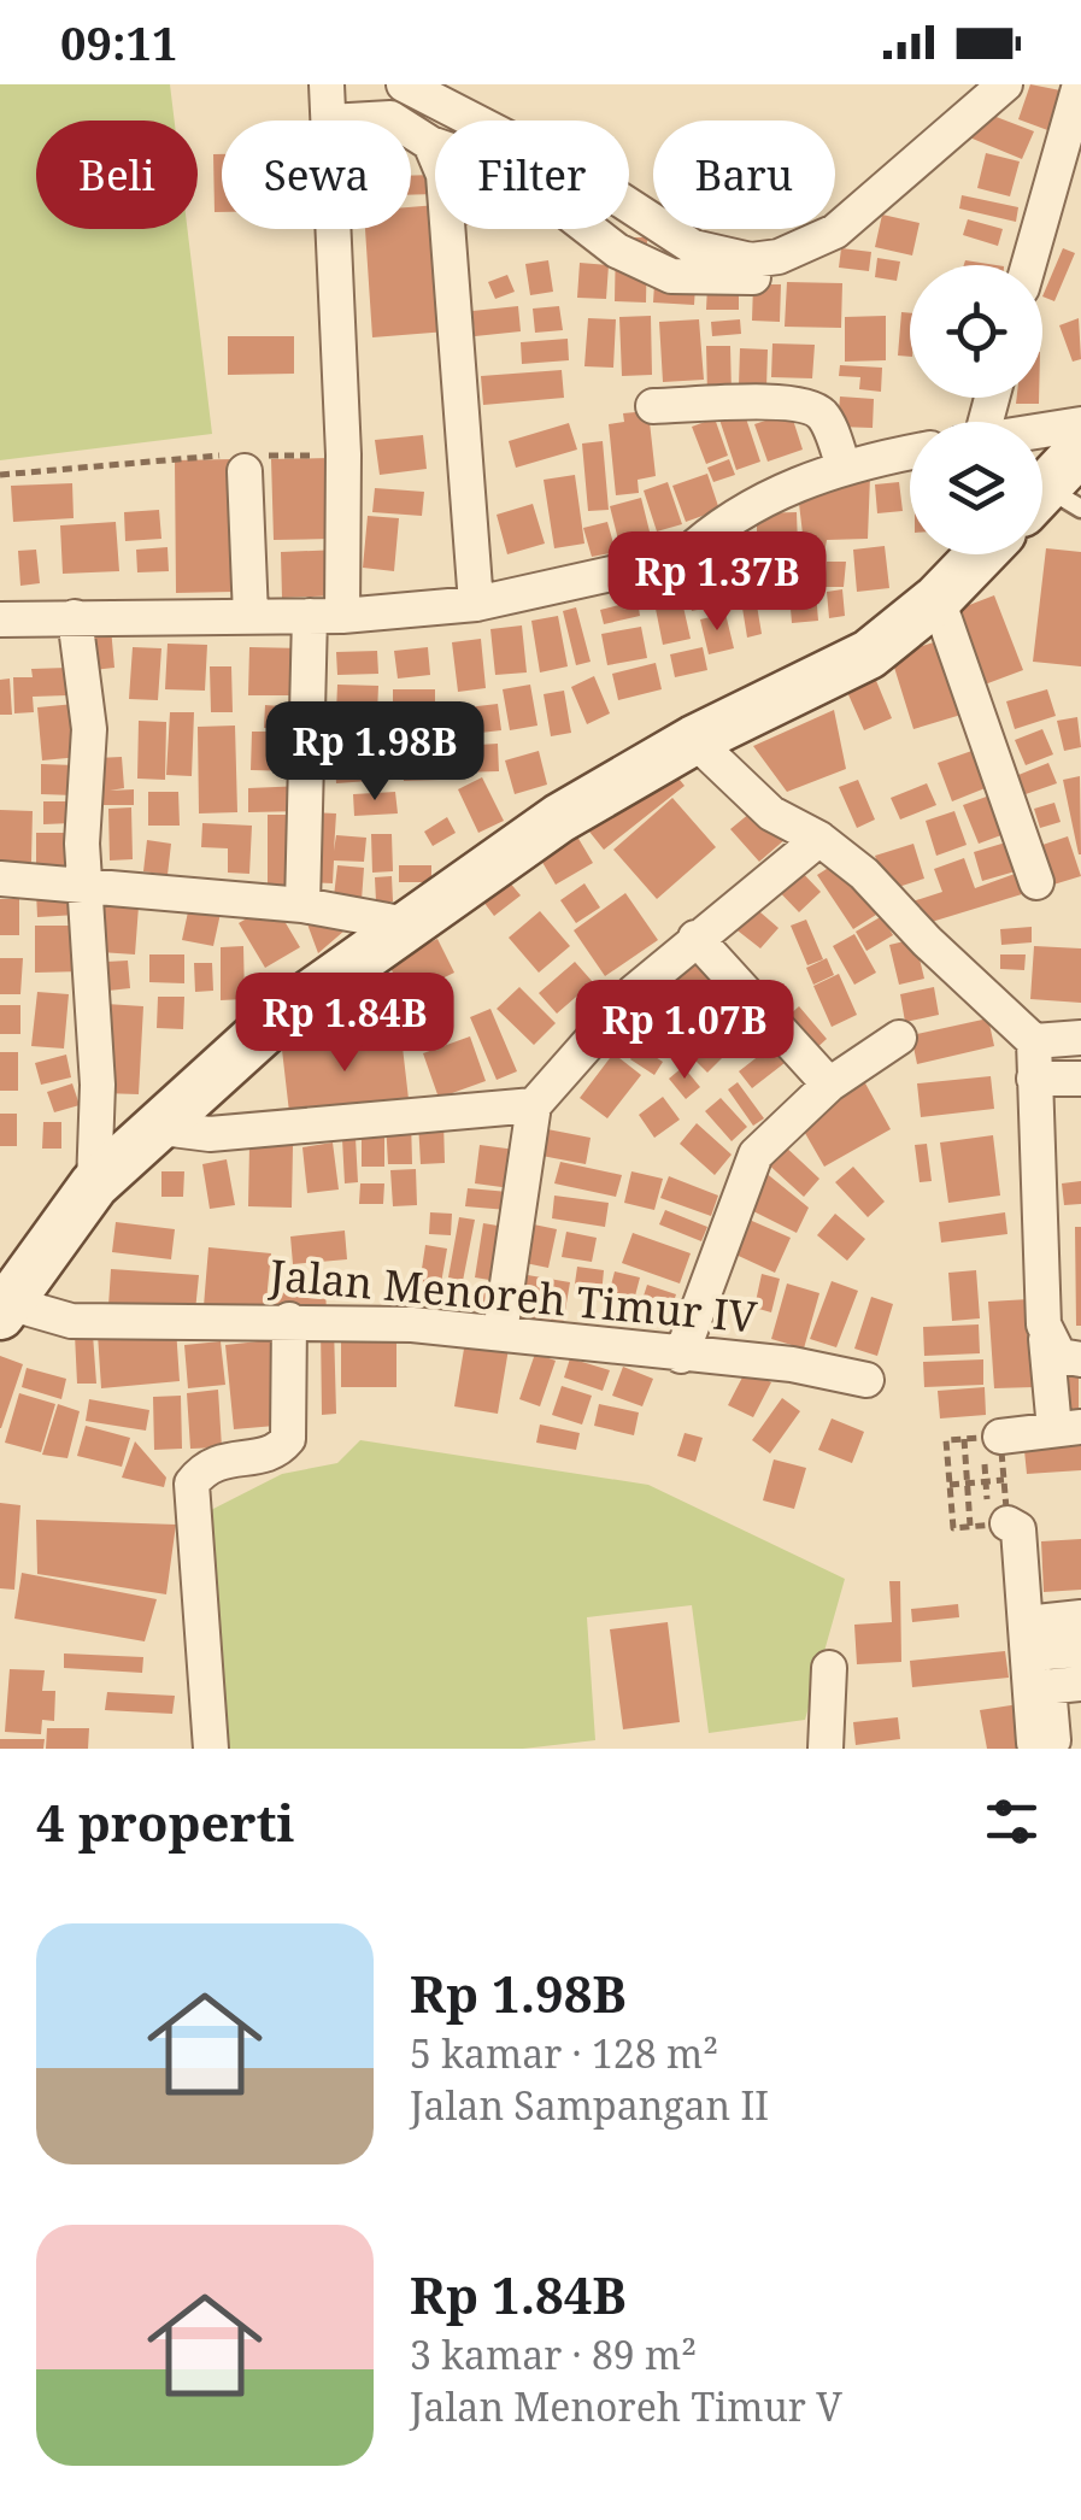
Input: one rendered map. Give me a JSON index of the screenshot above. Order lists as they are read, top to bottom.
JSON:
{
  "streets": {
    "street": ["Jalan Menoreh Timur IV"]
  },
  "page": {
    "status": "09:11",
    "chip": [
      "Beli",
      "Sewa",
      "Filter",
      "Baru"
    ],
    "price": [
      "Rp 1.37B",
      "Rp 1.98B",
      "Rp 1.84B",
      "Rp 1.07B"
    ],
    "heading": "4 properti",
    "list": [
      {
        "name": "Rp 1.98B",
        "note": "5 kamar · 128 m² · Jalan Sampangan II"
      },
      {
        "name": "Rp 1.84B",
        "note": "3 kamar · 89 m² · Jalan Menoreh Timur V"
      }
    ]
  }
}
